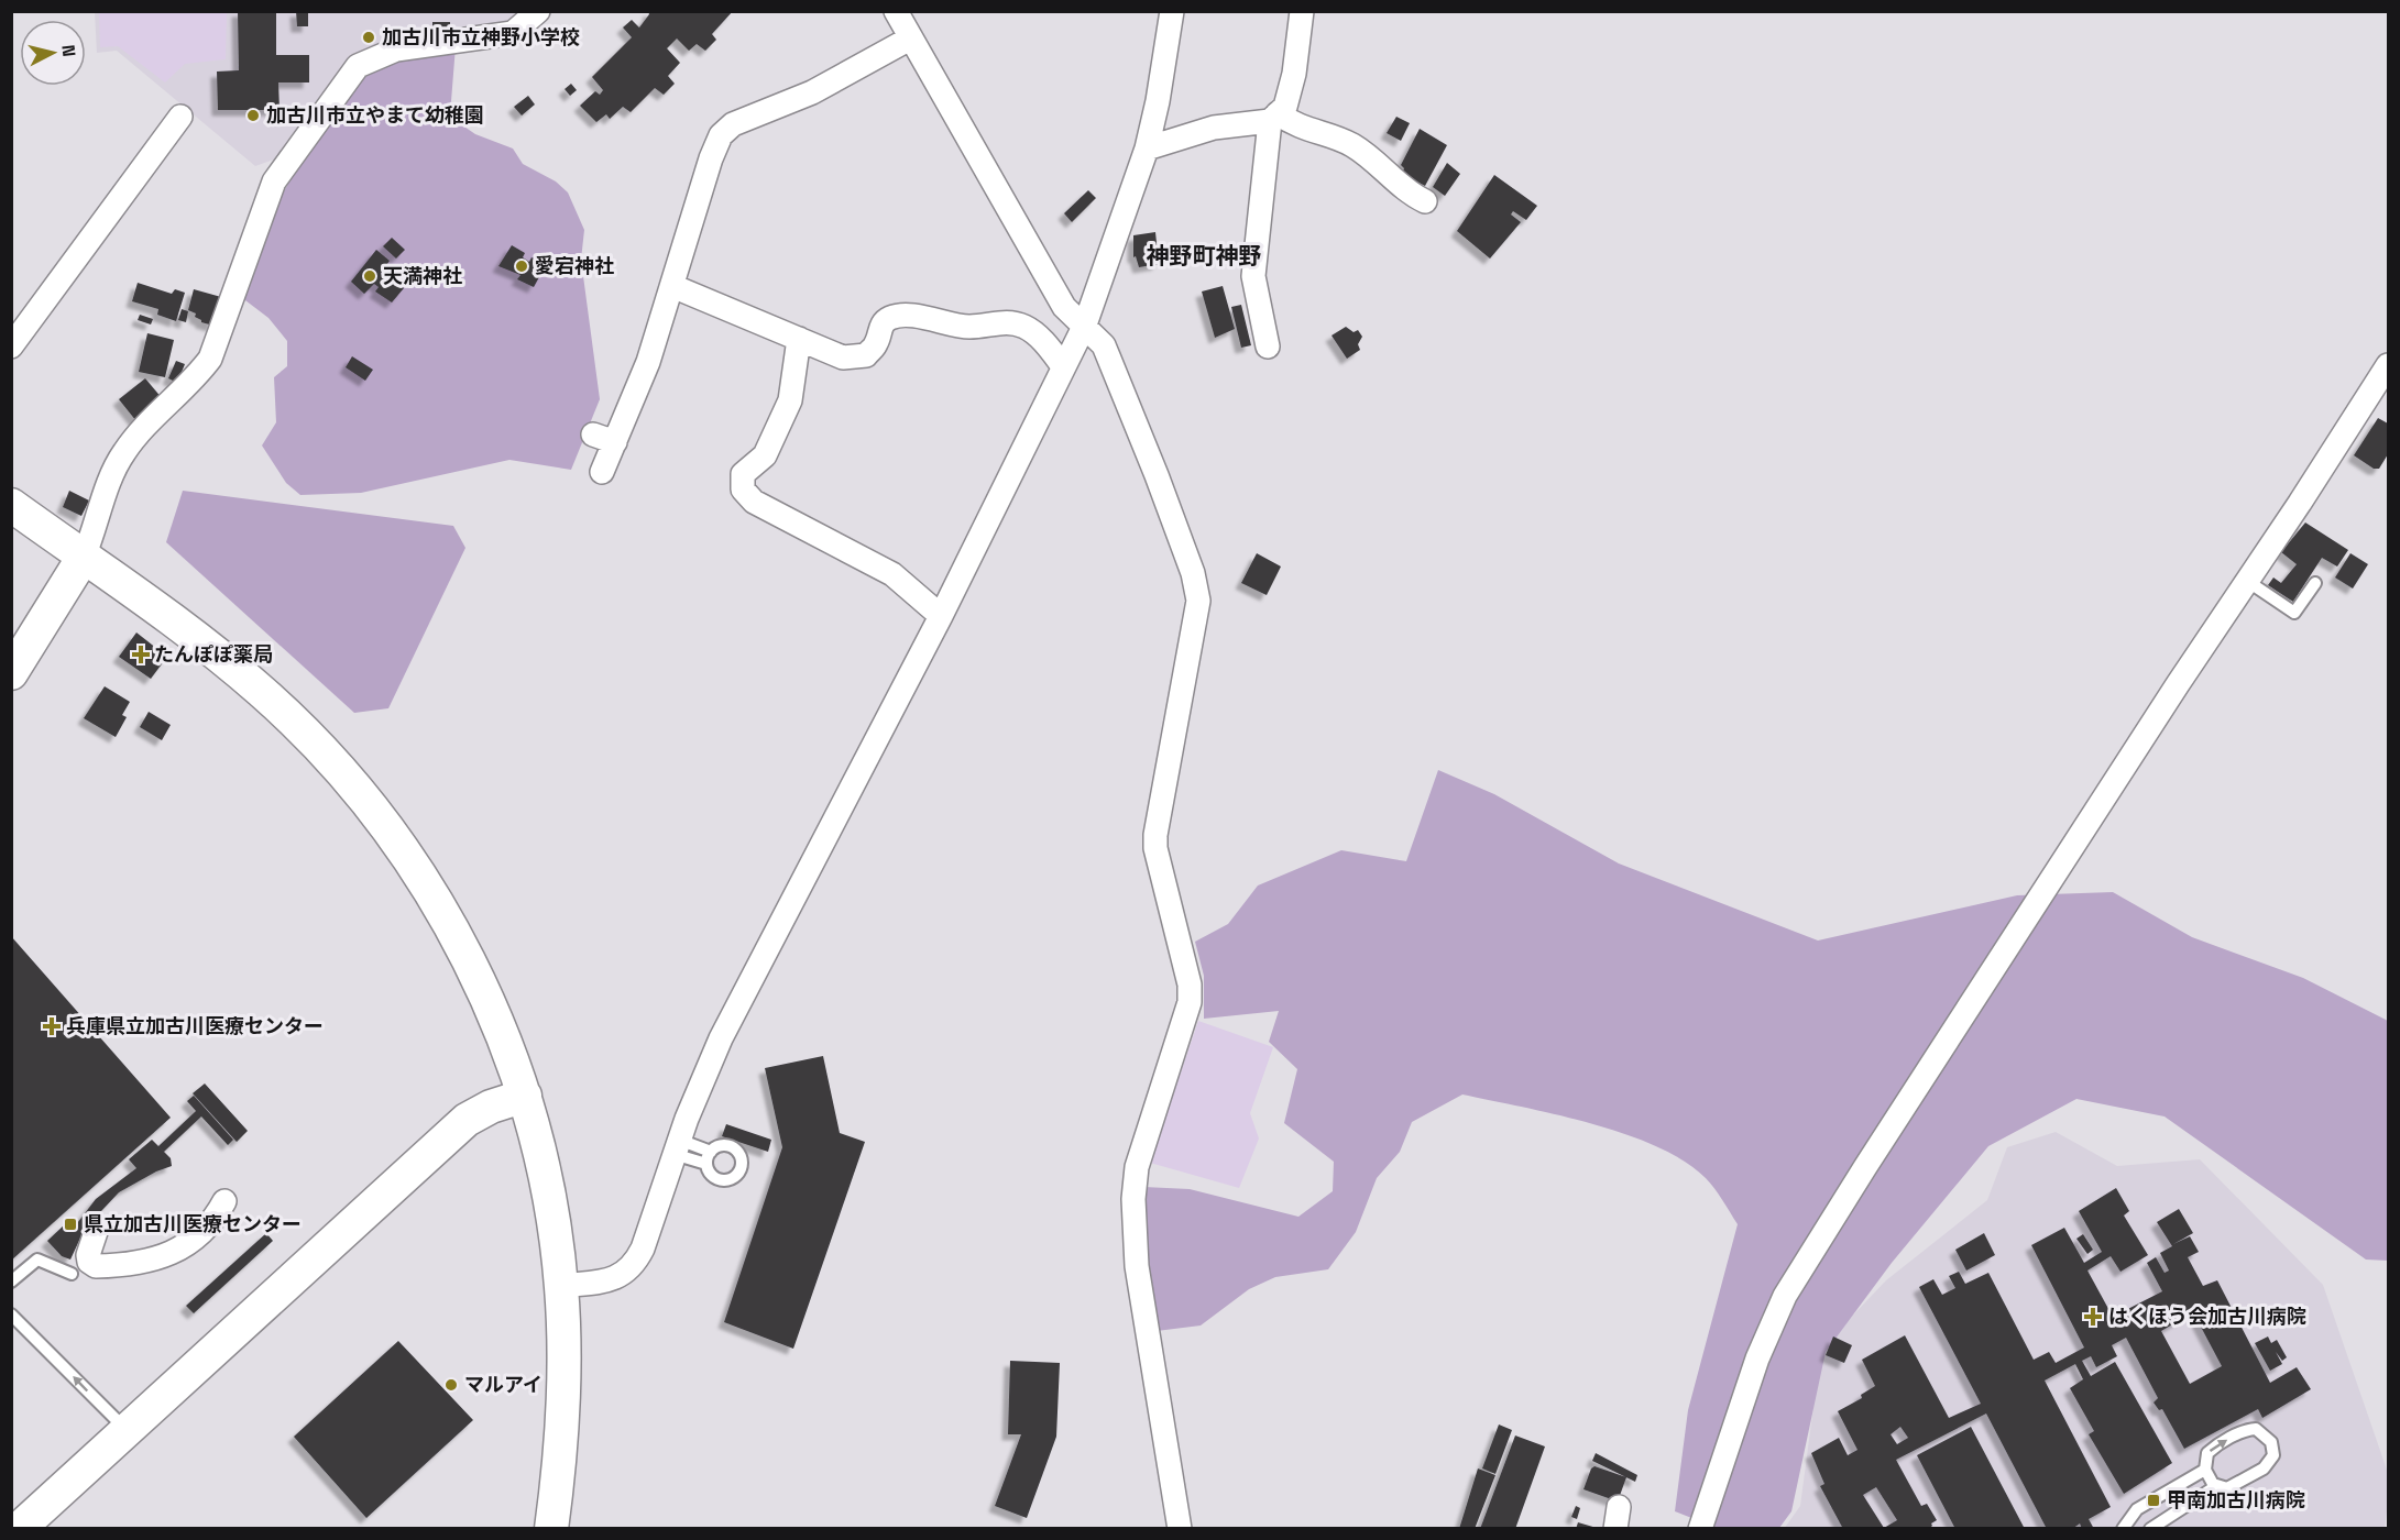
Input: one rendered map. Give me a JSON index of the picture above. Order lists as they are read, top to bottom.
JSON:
{
  "districts": ["神野町神野"],
  "places": {
    "other": [
      "加古川市立神野小学校",
      "加古川市立やまて幼稚園",
      "愛宕神社",
      "天満神社",
      "マルアイ"
    ],
    "health": ["たんぽぽ薬局", "兵庫県立加古川医療センター", "はくほう会加古川病院"],
    "transit": ["県立加古川医療センター", "甲南加古川病院"]
  },
  "north": "right"
}
